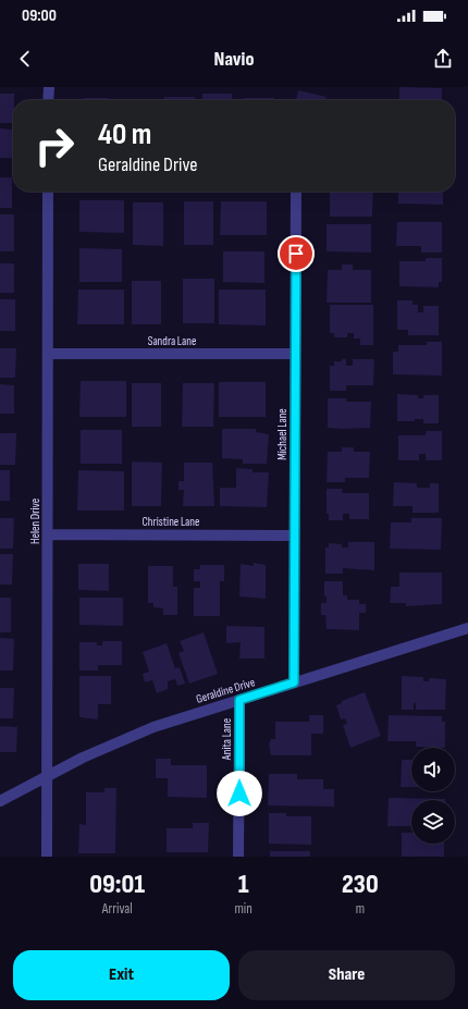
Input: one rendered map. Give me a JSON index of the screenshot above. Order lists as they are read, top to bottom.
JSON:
{
  "streets": {
    "street": [
      "Sandra Lane",
      "Michael Lane",
      "Helen Drive",
      "Christine Lane",
      "Geraldine Drive",
      "Anita Lane"
    ]
  },
  "crossings": [
    ["Sandra Lane", "Michael Lane"],
    ["Sandra Lane", "Helen Drive"],
    ["Michael Lane", "Christine Lane"],
    ["Michael Lane", "Geraldine Drive"],
    ["Helen Drive", "Christine Lane"],
    ["Helen Drive", "Geraldine Drive"],
    ["Geraldine Drive", "Anita Lane"]
  ],
  "page": {
    "status": "09:00",
    "header": "Navio",
    "turn": ["40 m", "Geraldine Drive"],
    "eta": [
      "09:01",
      "Arrival",
      "1",
      "min",
      "230",
      "m"
    ],
    "buttons": ["Exit", "Share"]
  }
}
